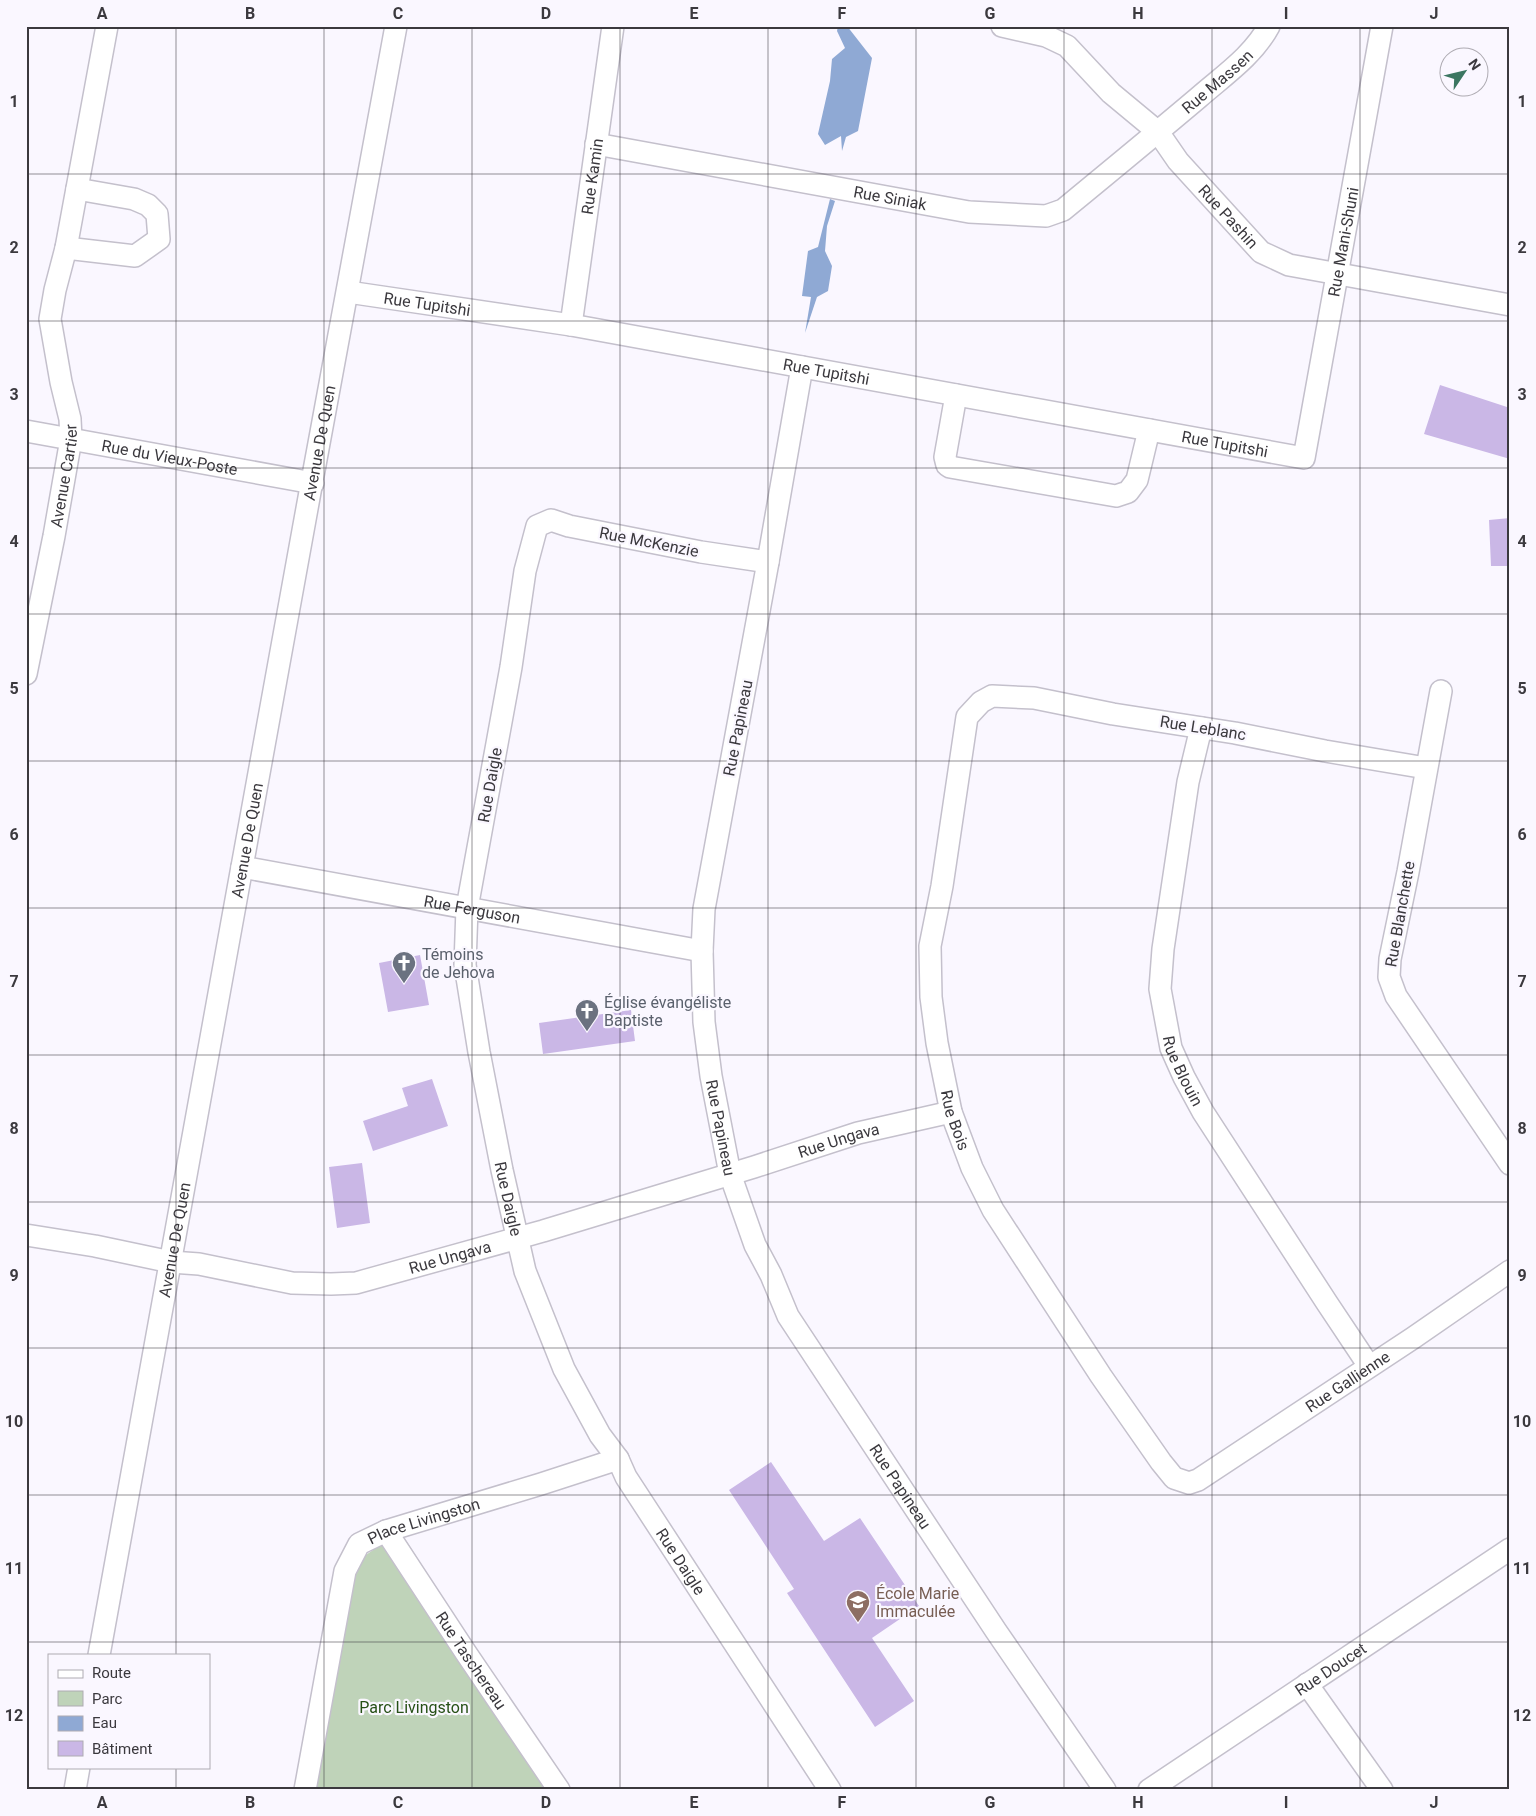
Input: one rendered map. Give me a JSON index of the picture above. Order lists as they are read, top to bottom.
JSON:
{
  "streets": {
    "street": [
      "Rue Massen",
      "Rue Kamin",
      "Rue Siniak",
      "Rue Pashin",
      "Rue Mani-Shuni",
      "Rue Tupitshi",
      "Avenue De Quen",
      "Rue du Vieux-Poste",
      "Avenue Cartier",
      "Rue McKenzie",
      "Rue Papineau",
      "Rue Leblanc",
      "Rue Daigle",
      "Rue Ferguson",
      "Rue Blanchette",
      "Rue Blouin",
      "Rue Bois",
      "Rue Ungava",
      "Rue Gallienne",
      "Place Livingston",
      "Rue Taschereau",
      "Rue Doucet"
    ]
  },
  "crossings": [
    ["Rue Massen", "Rue Siniak"],
    ["Rue Massen", "Rue Pashin"],
    ["Rue Kamin", "Rue Siniak"],
    ["Rue Kamin", "Rue Tupitshi"],
    ["Rue Siniak", "Rue Pashin"],
    ["Rue Pashin", "Rue Mani-Shuni"],
    ["Rue Mani-Shuni", "Rue Tupitshi"],
    ["Rue Tupitshi", "Avenue De Quen"],
    ["Rue Tupitshi", "Rue Papineau"],
    ["Avenue De Quen", "Rue du Vieux-Poste"],
    ["Avenue De Quen", "Rue Ferguson"],
    ["Avenue De Quen", "Rue Ungava"],
    ["Rue du Vieux-Poste", "Avenue Cartier"],
    ["Rue McKenzie", "Rue Papineau"],
    ["Rue McKenzie", "Rue Daigle"],
    ["Rue Papineau", "Rue Ferguson"],
    ["Rue Papineau", "Rue Ungava"],
    ["Rue Leblanc", "Rue Blanchette"],
    ["Rue Leblanc", "Rue Blouin"],
    ["Rue Leblanc", "Rue Bois"],
    ["Rue Daigle", "Rue Ferguson"],
    ["Rue Daigle", "Rue Ungava"],
    ["Rue Daigle", "Place Livingston"],
    ["Rue Blouin", "Rue Gallienne"],
    ["Rue Bois", "Rue Ungava"],
    ["Rue Bois", "Rue Gallienne"],
    ["Place Livingston", "Rue Taschereau"]
  ],
  "parks": ["Parc Livingston"],
  "places": {
    "church": ["Témoins de Jehova", "Église évangéliste Baptiste"],
    "school or university": ["École Marie Immaculée"]
  },
  "legend": [
    "Route",
    "Parc",
    "Eau",
    "Bâtiment"
  ],
  "north": "top right",
  "grid": {
    "columns": [
      "A",
      "B",
      "C",
      "D",
      "E",
      "F",
      "G",
      "H",
      "I",
      "J"
    ],
    "rows": [
      "1",
      "2",
      "3",
      "4",
      "5",
      "6",
      "7",
      "8",
      "9",
      "10",
      "11",
      "12"
    ]
  }
}
